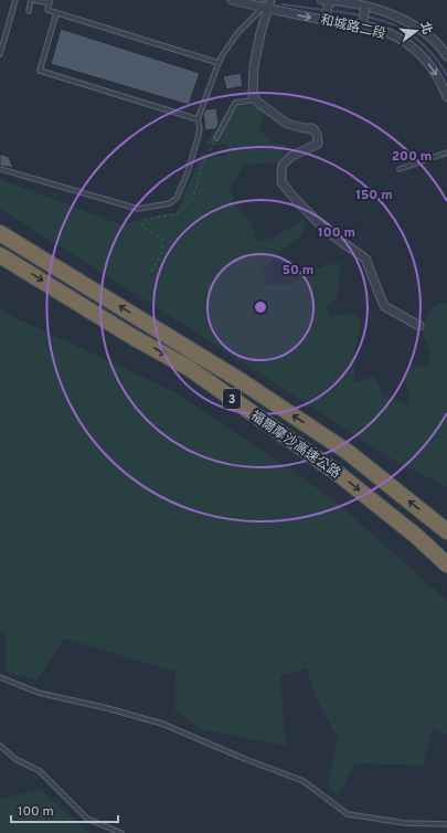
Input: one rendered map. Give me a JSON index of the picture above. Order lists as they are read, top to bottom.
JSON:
{
  "streets": {
    "highway": ["3", "福爾摩沙高速公路"],
    "street": ["和城路二段"]
  },
  "scale_bar": "100 m",
  "north": "right",
  "rings": [
    "200 m",
    "150 m",
    "100 m",
    "50 m"
  ]
}
